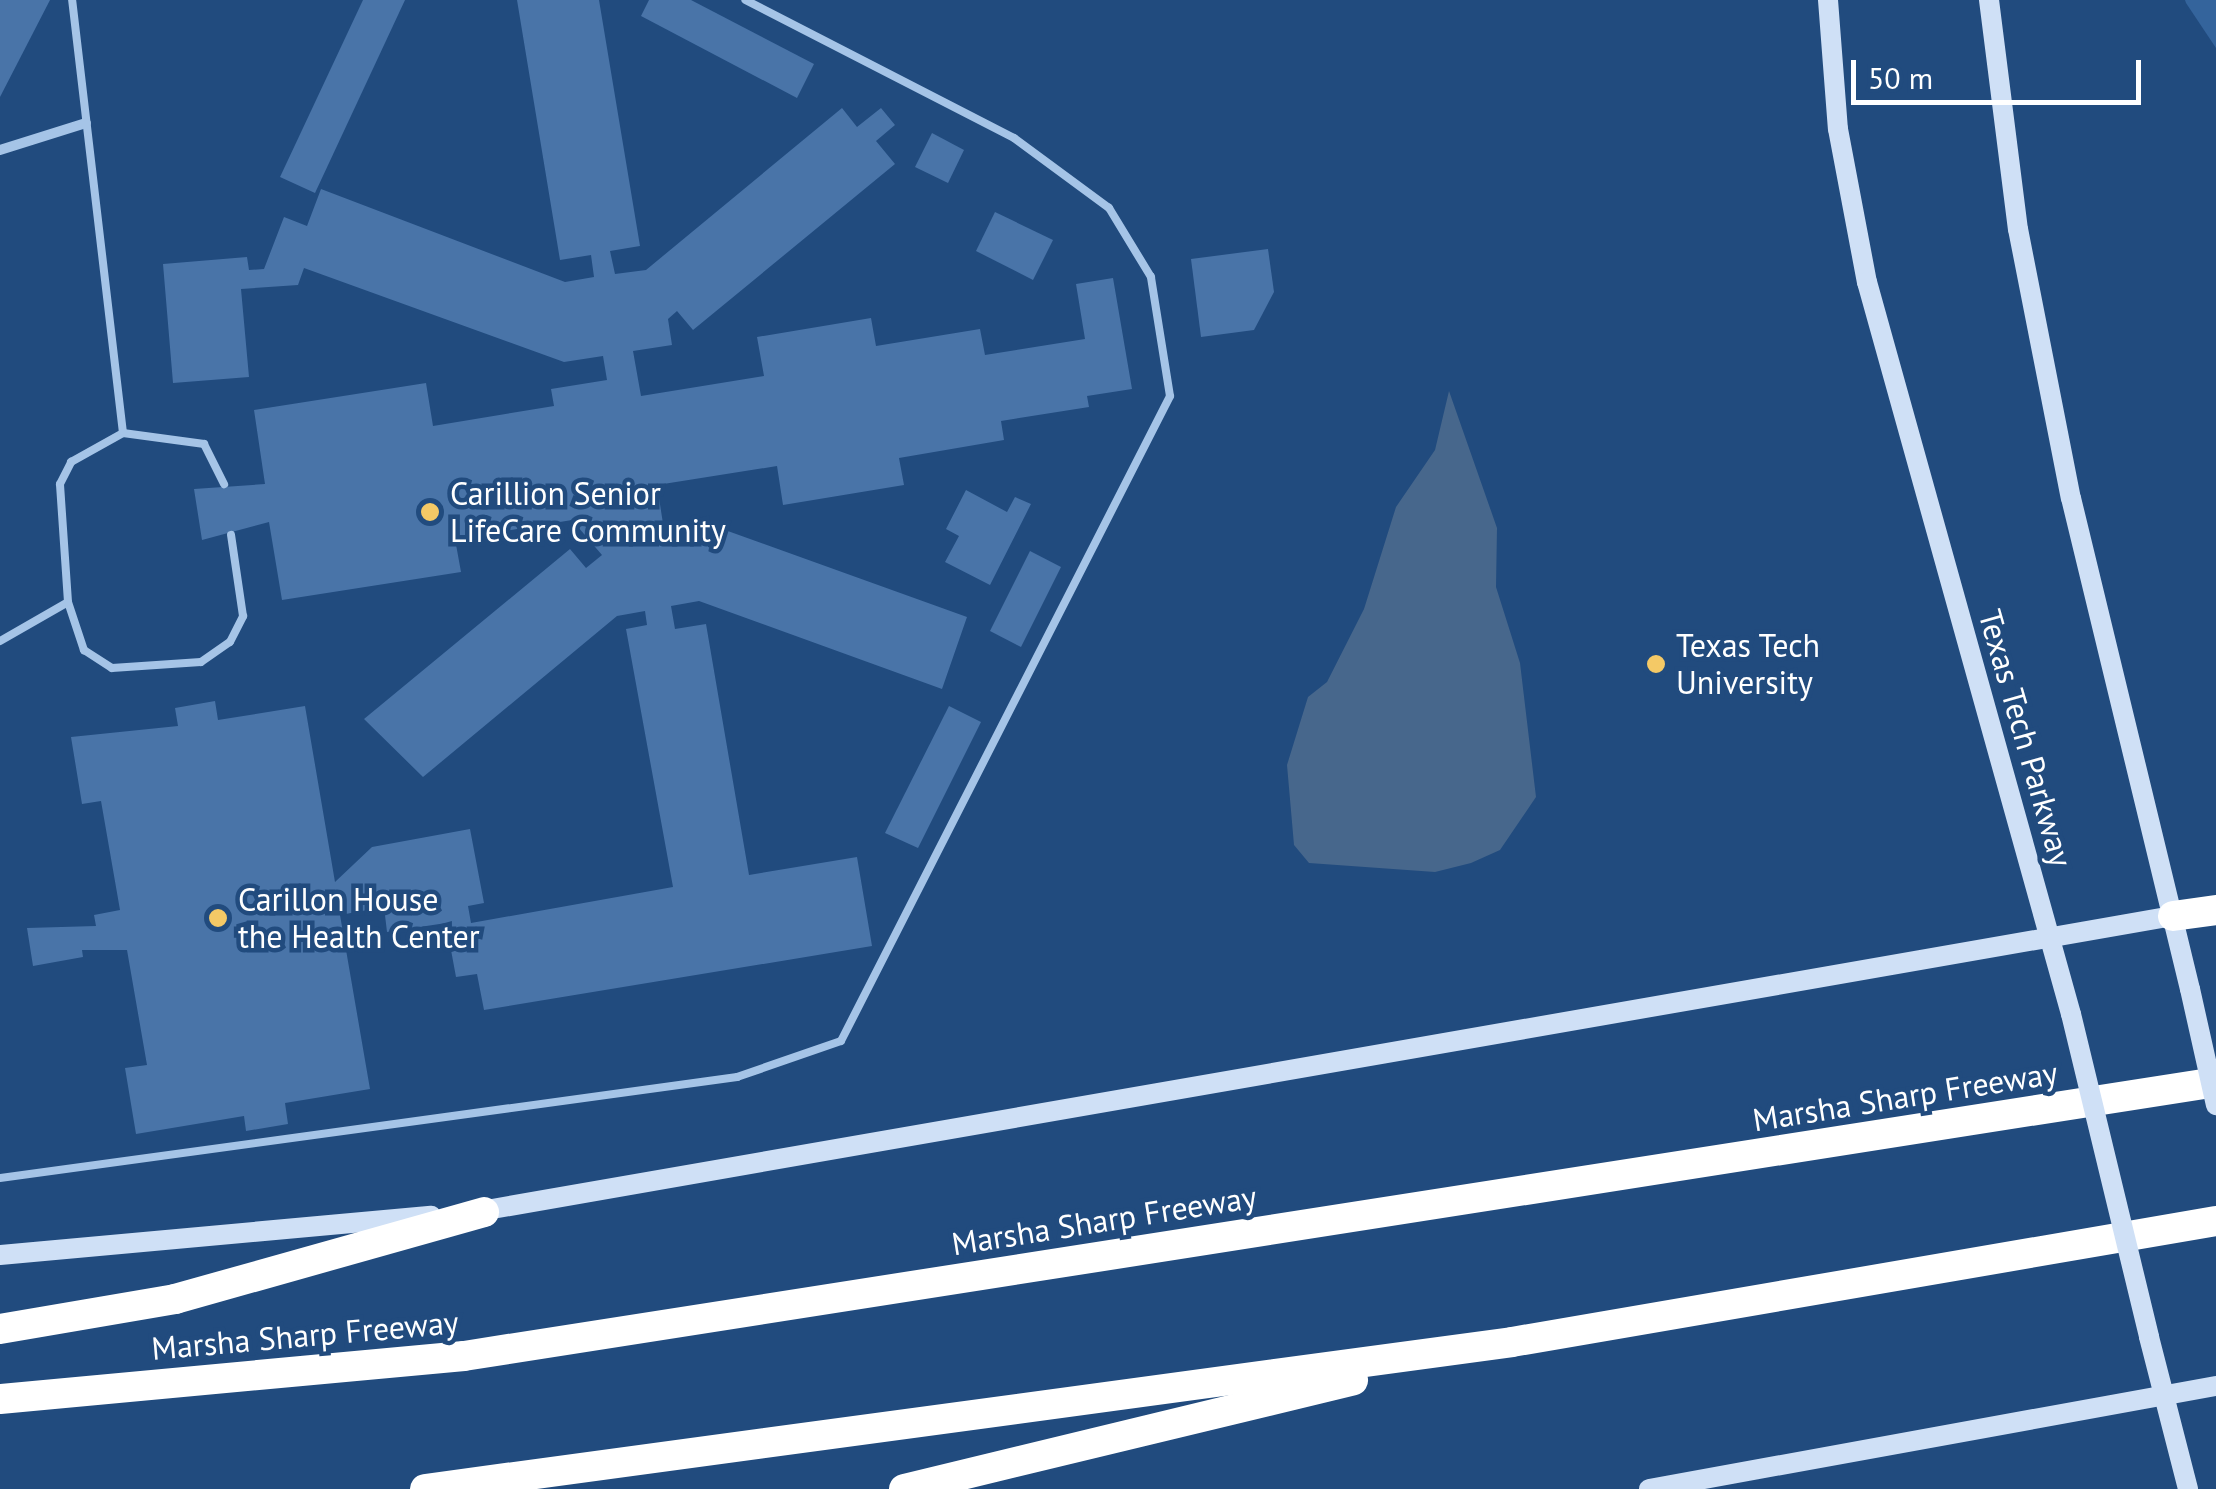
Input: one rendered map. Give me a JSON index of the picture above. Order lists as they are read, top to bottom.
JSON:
{
  "streets": {
    "highway": ["Marsha Sharp Freeway"],
    "main road": ["Texas Tech Parkway"]
  },
  "places": ["Carillion Senior LifeCare Community", "Texas Tech University", "Carillon House the Health Center"],
  "scale_bar": "50 m"
}
